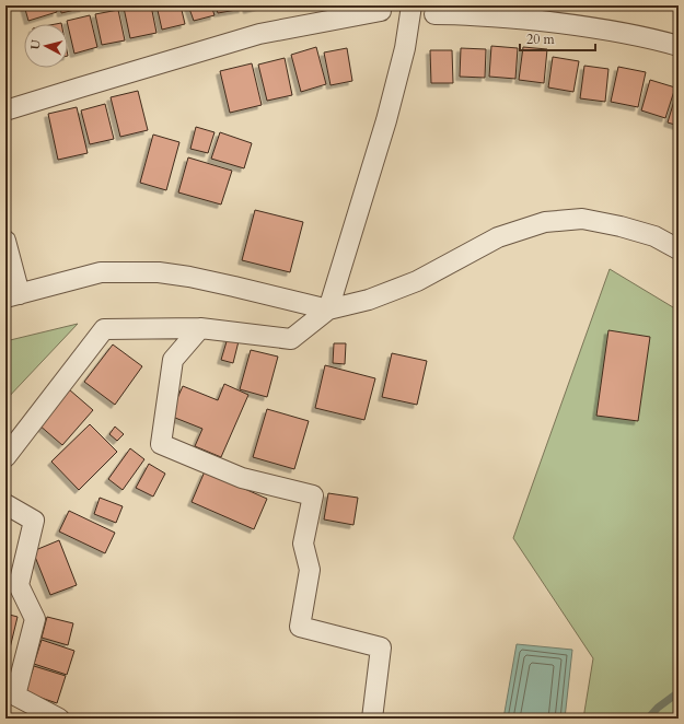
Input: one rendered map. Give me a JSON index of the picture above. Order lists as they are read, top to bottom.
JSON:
{
  "scale_bar": "20 m",
  "north": "left"
}
